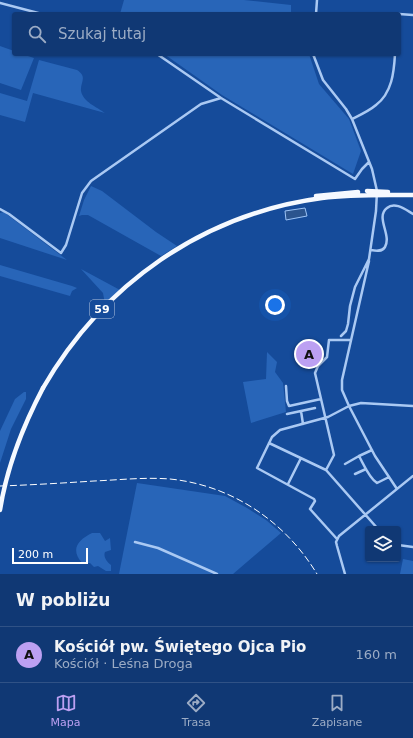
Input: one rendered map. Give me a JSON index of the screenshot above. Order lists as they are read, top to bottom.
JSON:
{
  "streets": {
    "main road": ["59"]
  },
  "scale_bar": "200 m",
  "page": {
    "search": "Szukaj tutaj",
    "pins": "A",
    "scale": "200 m",
    "heading": "W pobliżu",
    "list": [
      {
        "mark": "A",
        "name": "Kościół pw. Świętego Ojca Pio",
        "note": "Kościół · Leśna Droga",
        "value": "160 m"
      }
    ],
    "nav": ["Mapa", "Trasa", "Zapisane"]
  }
}
